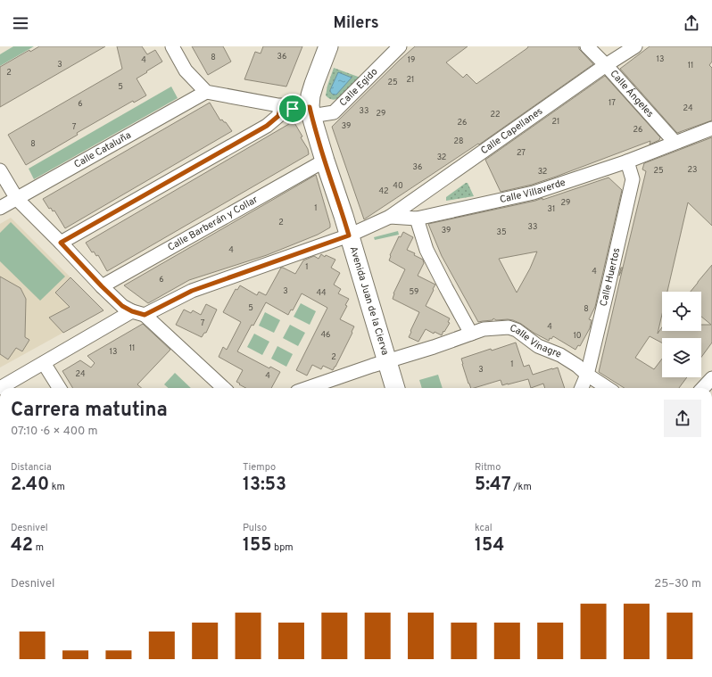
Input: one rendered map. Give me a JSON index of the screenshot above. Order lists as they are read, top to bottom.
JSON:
{
  "streets": {
    "street": [
      "Calle Egido",
      "Calle Ángeles",
      "Calle Capellanes",
      "Calle Cataluña",
      "Calle Villaverde",
      "Calle Barberán y Collar",
      "Calle Huertos",
      "Avenida Juan de la Cierva",
      "Calle Vinagre"
    ]
  },
  "crossings": [
    ["Calle Egido", "Calle Cataluña"],
    ["Calle Egido", "Avenida Juan de la Cierva"],
    ["Calle Ángeles", "Calle Capellanes"],
    ["Calle Ángeles", "Calle Villaverde"],
    ["Calle Capellanes", "Calle Villaverde"],
    ["Calle Villaverde", "Calle Huertos"],
    ["Calle Villaverde", "Avenida Juan de la Cierva"],
    ["Calle Barberán y Collar", "Avenida Juan de la Cierva"],
    ["Calle Huertos", "Calle Vinagre"],
    ["Avenida Juan de la Cierva", "Calle Vinagre"]
  ],
  "house_numbers": [
    "36",
    "8",
    "13",
    "4",
    "19",
    "3",
    "11",
    "2",
    "21",
    "25",
    "5",
    "17",
    "6",
    "24",
    "33",
    "29",
    "22",
    "21",
    "26",
    "39",
    "7",
    "26",
    "28",
    "8",
    "27",
    "32",
    "36",
    "23",
    "25",
    "32",
    "40",
    "42",
    "29",
    "1",
    "31",
    "2",
    "33",
    "39",
    "35",
    "4",
    "1",
    "4",
    "6",
    "3",
    "59",
    "44",
    "5",
    "8",
    "7",
    "4",
    "46",
    "10",
    "11",
    "13",
    "2",
    "1",
    "3",
    "24",
    "4"
  ],
  "page": {
    "header": "Milers",
    "heading": ["Carrera matutina", "07:10 · 6 × 400 m"],
    "stats": [
      ["Distancia", "2.40 km"],
      ["Tiempo", "13:53"],
      ["Ritmo", "5:47 /km"],
      ["Desnivel", "42 m"],
      ["Pulso", "155 bpm"],
      ["kcal", "154"]
    ],
    "chart": ["Desnivel", "25–30 m"]
  }
}
